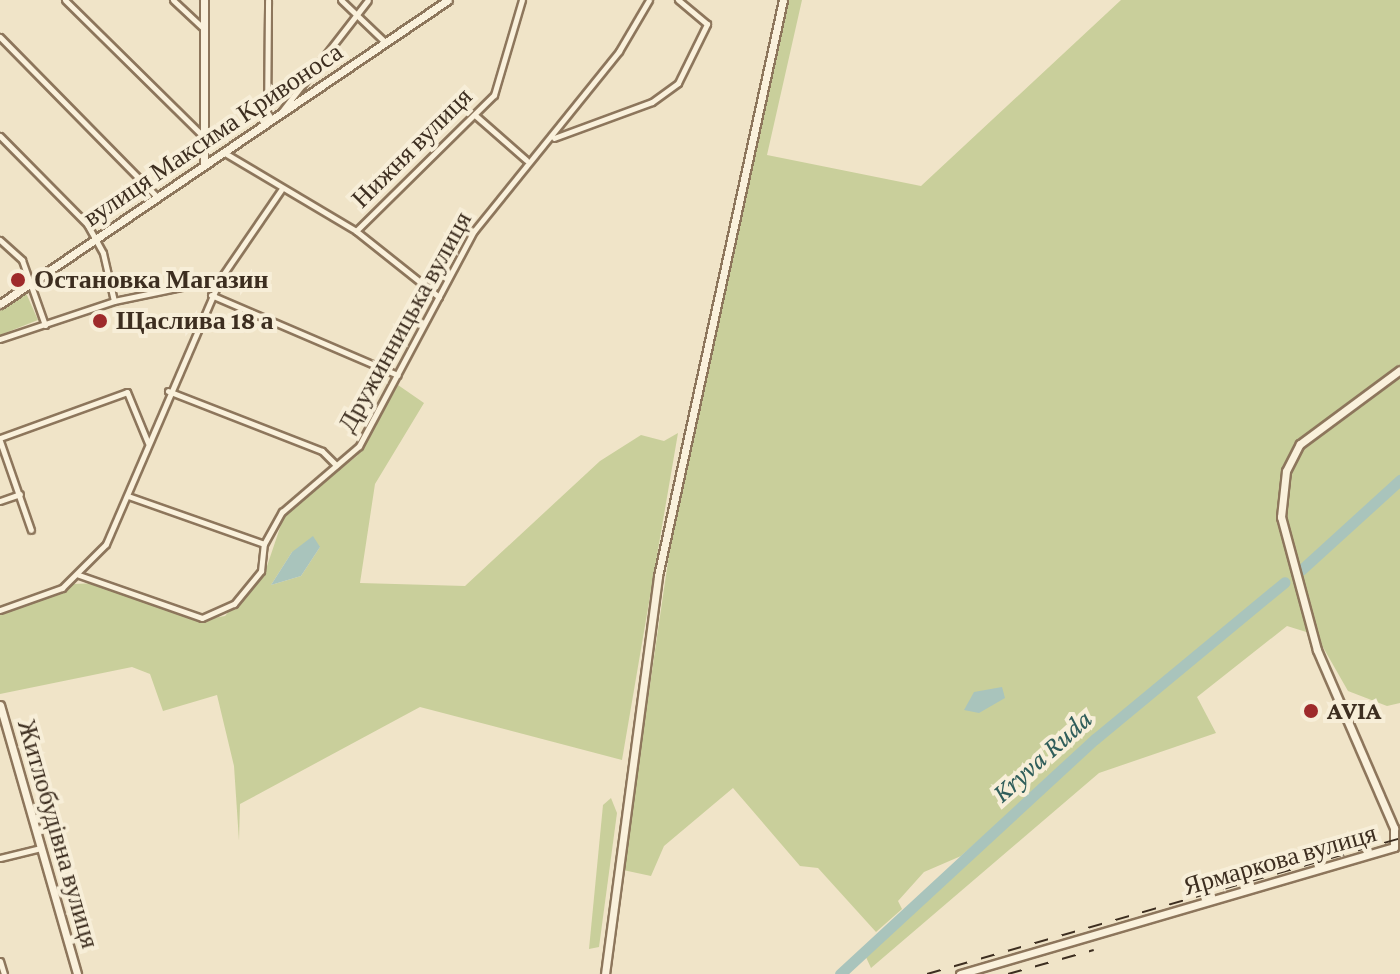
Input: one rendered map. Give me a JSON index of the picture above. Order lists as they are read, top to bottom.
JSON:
{
  "streets": {
    "street": [
      "вулиця Максима Кривоноса",
      "Нижня вулиця",
      "Дружинницька вулиця",
      "Житлобудівна вулиця",
      "Ярмаркова вулиця"
    ]
  },
  "water": ["Kryva Ruda"],
  "places": ["Остановка Магазин", "Щаслива 18 а", "AVIA"]
}
